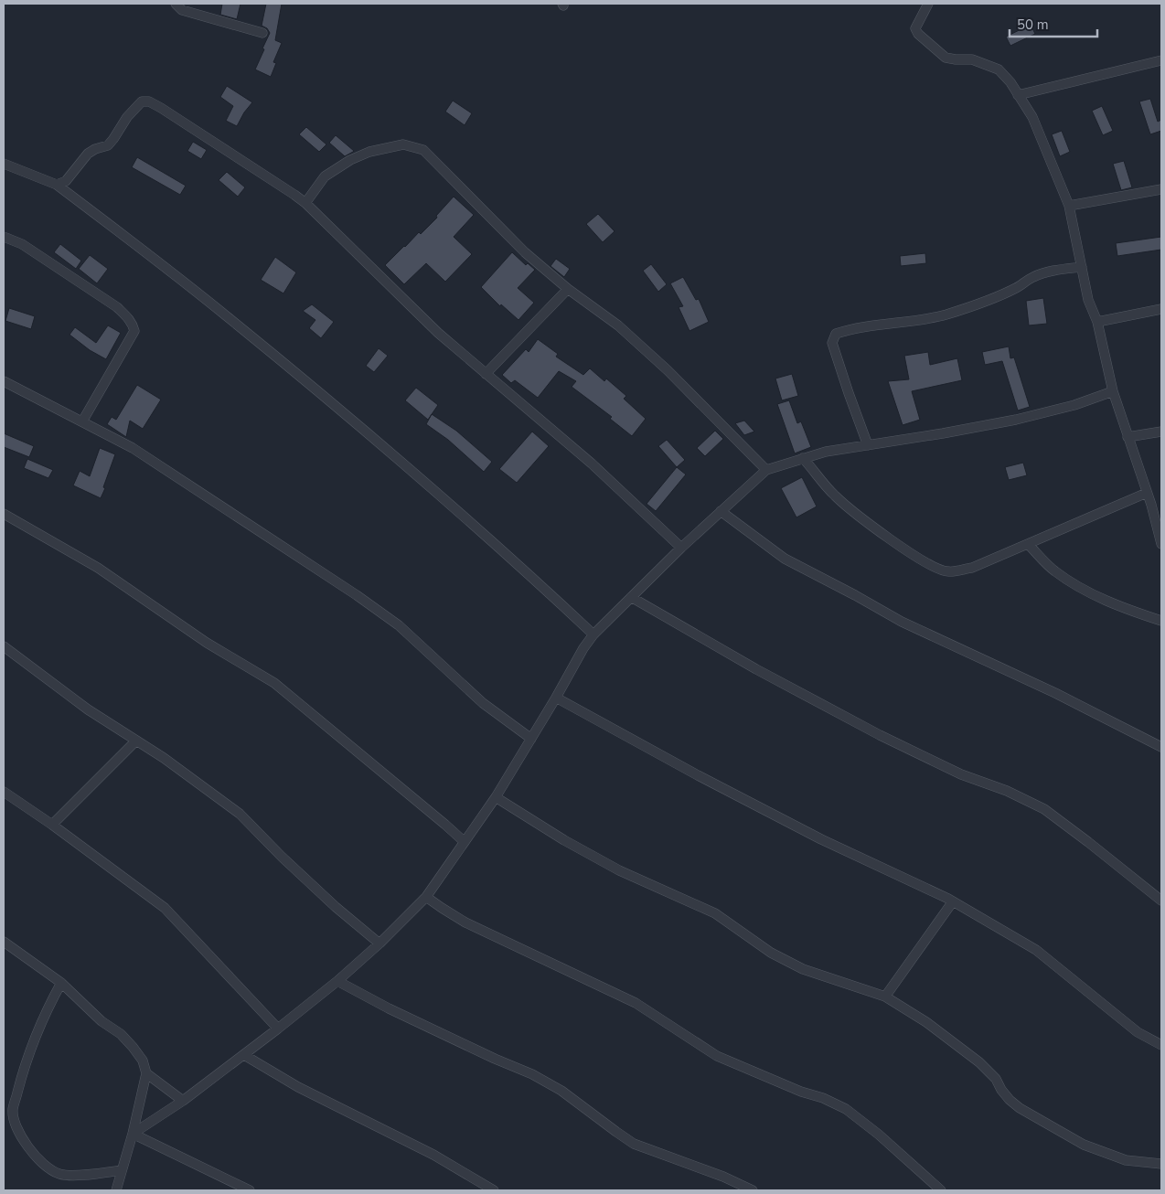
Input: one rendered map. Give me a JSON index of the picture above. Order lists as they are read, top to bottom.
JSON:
{
  "scale_bar": "50 m"
}
